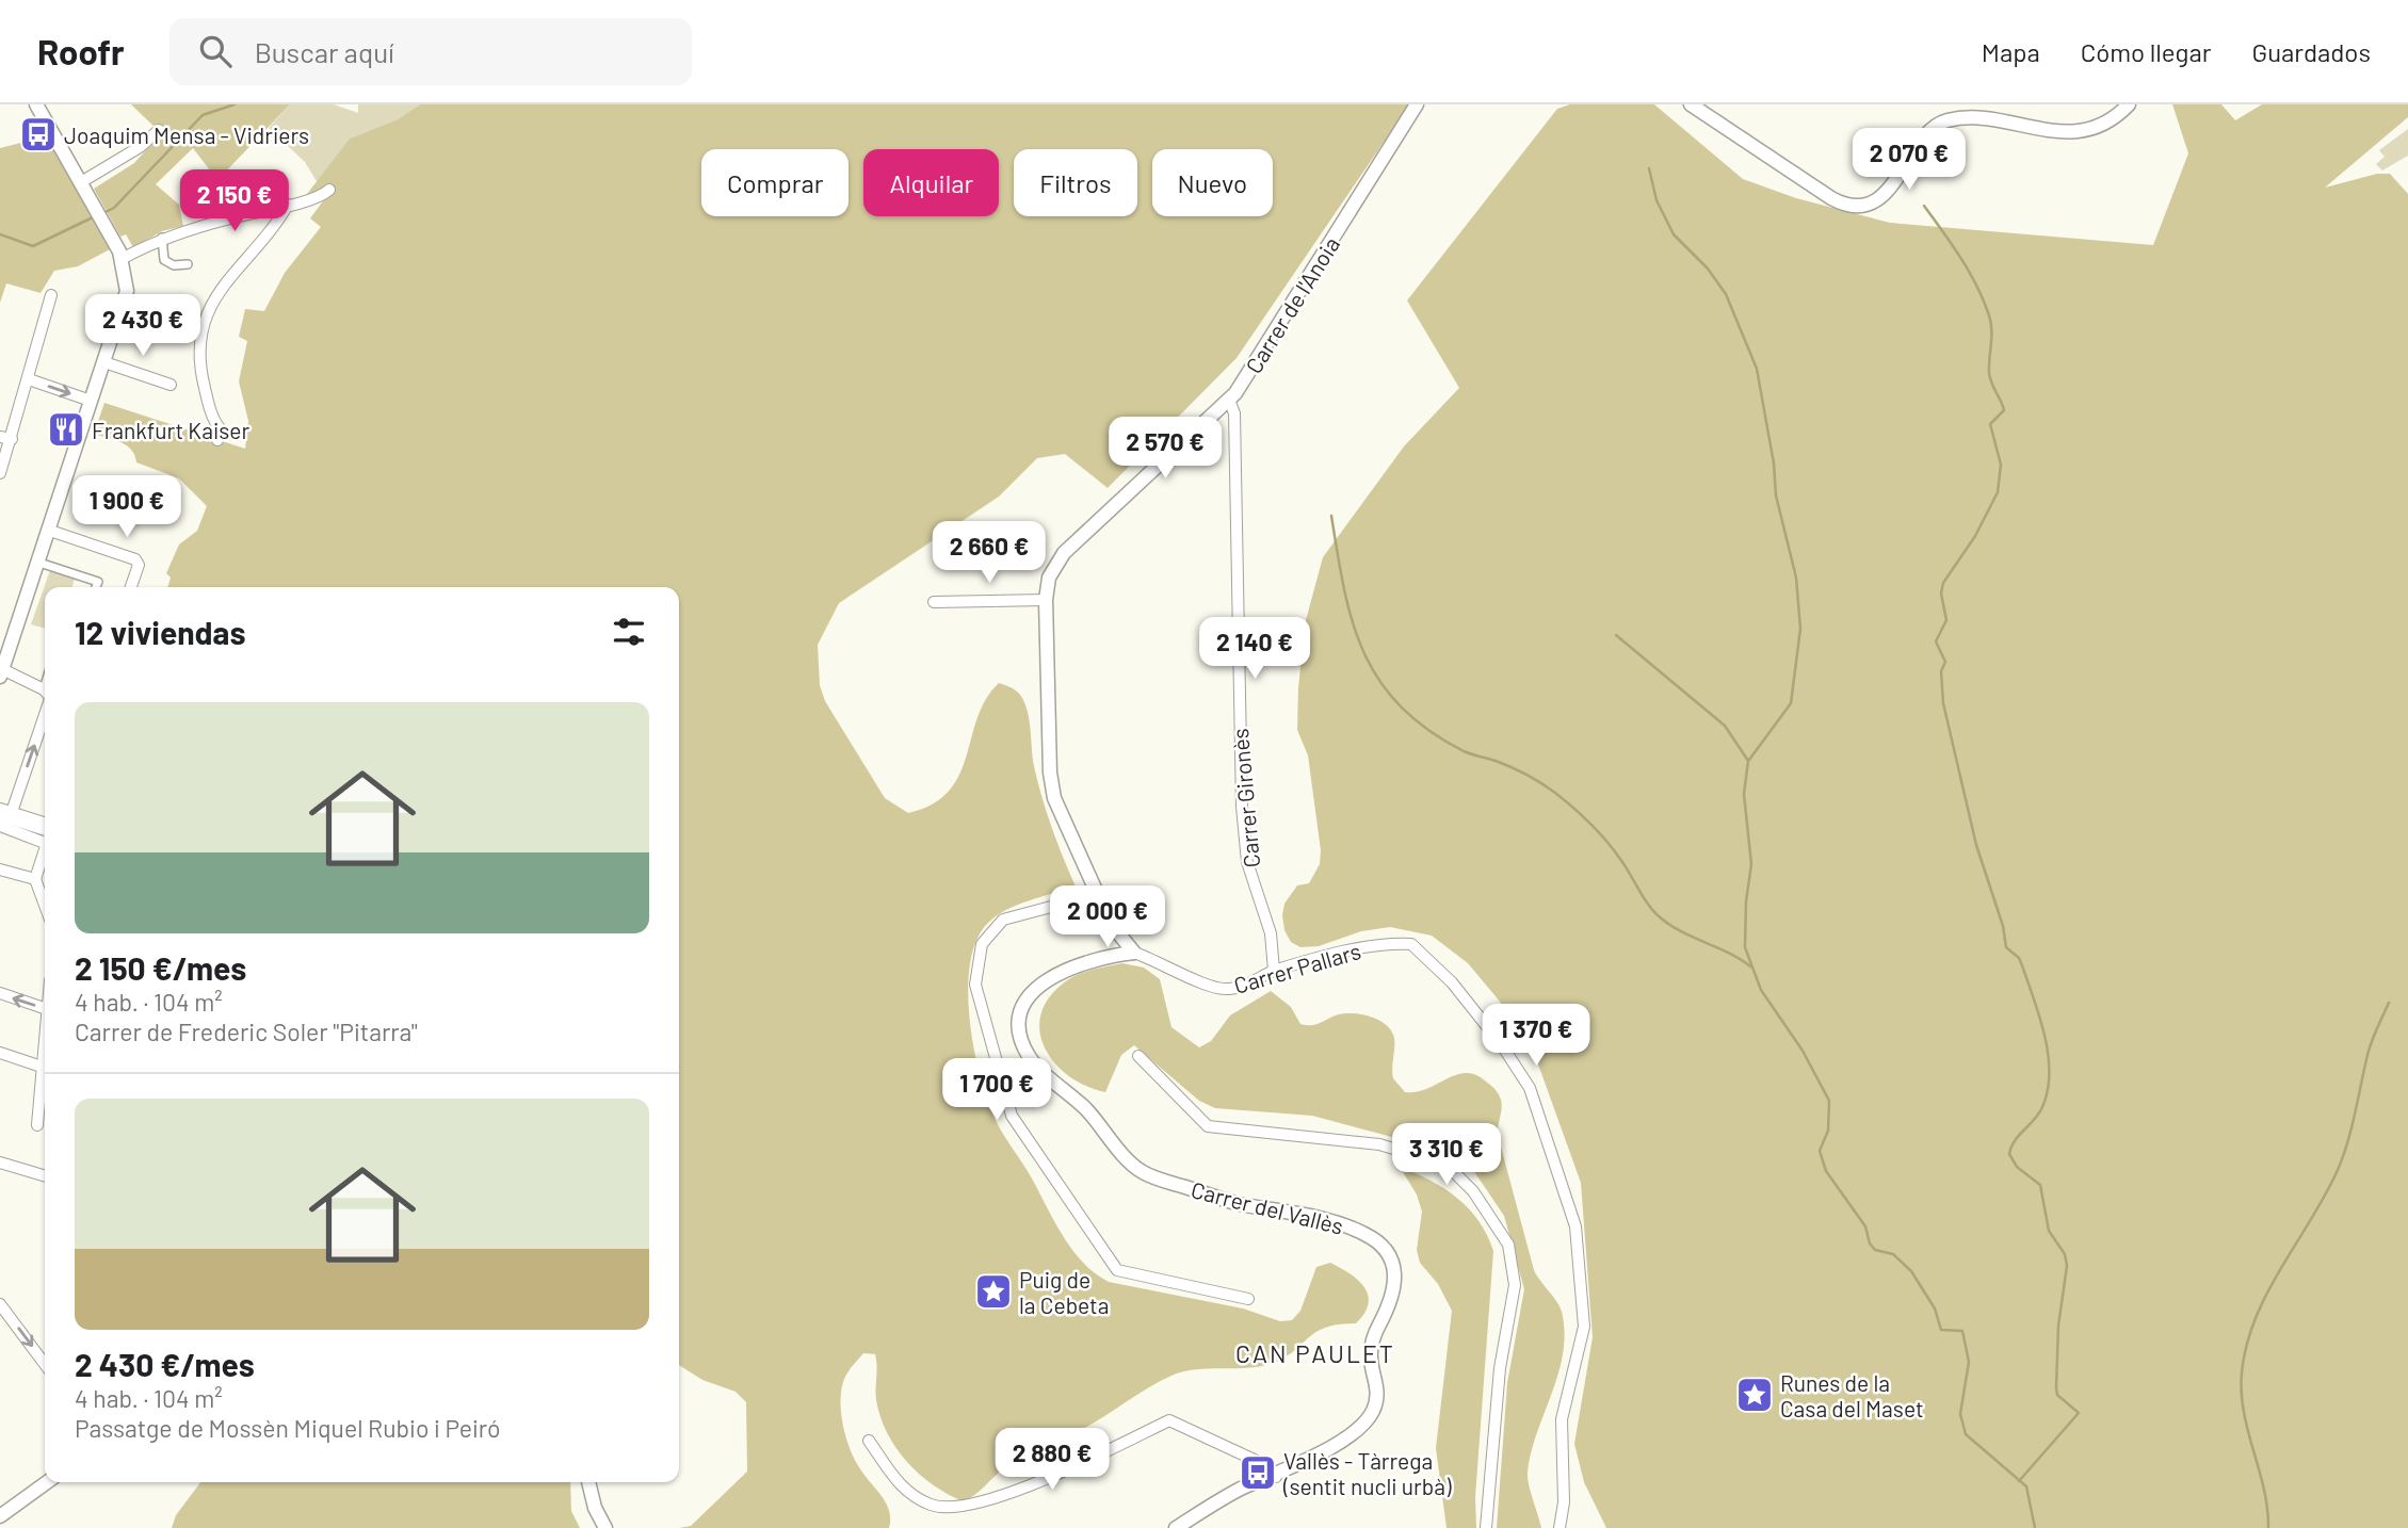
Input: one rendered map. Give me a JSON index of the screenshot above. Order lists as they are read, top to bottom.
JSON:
{
  "streets": {
    "street": [
      "Carrer de l'Anoia",
      "Carrer Gironès",
      "Carrer Pallars",
      "Carrer del Vallès"
    ]
  },
  "crossings": [
    ["Carrer de l'Anoia", "Carrer Gironès"],
    ["Carrer de l'Anoia", "Carrer Pallars"],
    ["Carrer de l'Anoia", "Carrer del Vallès"],
    ["Carrer Gironès", "Carrer Pallars"],
    ["Carrer Pallars", "Carrer del Vallès"]
  ],
  "districts": ["CAN PAULET"],
  "places": {
    "bus stop": ["Joaquim Mensa - Vidriers", "Vallès - Tàrrega (sentit nucli urbà)"],
    "restaurant": ["Frankfurt Kaiser"],
    "place": ["Puig de la Cebeta", "Runes de la Casa del Maset"]
  },
  "page": {
    "header": "Roofr",
    "search": "Buscar aquí",
    "nav": ["Mapa", "Cómo llegar", "Guardados"],
    "price": [
      "2 070 €",
      "2 150 €",
      "2 430 €",
      "2 570 €",
      "1 900 €",
      "2 660 €",
      "2 140 €",
      "2 000 €",
      "1 370 €",
      "1 700 €",
      "3 310 €",
      "2 880 €"
    ],
    "chip": [
      "Comprar",
      "Alquilar",
      "Filtros",
      "Nuevo"
    ],
    "heading": "12 viviendas",
    "list": [
      {
        "name": "2 150 €/mes",
        "note": "4 hab. · 104 m² · Carrer de Frederic Soler \"Pitarra\""
      },
      {
        "name": "2 430 €/mes",
        "note": "4 hab. · 104 m² · Passatge de Mossèn Miquel Rubio i Peiró"
      }
    ]
  }
}
